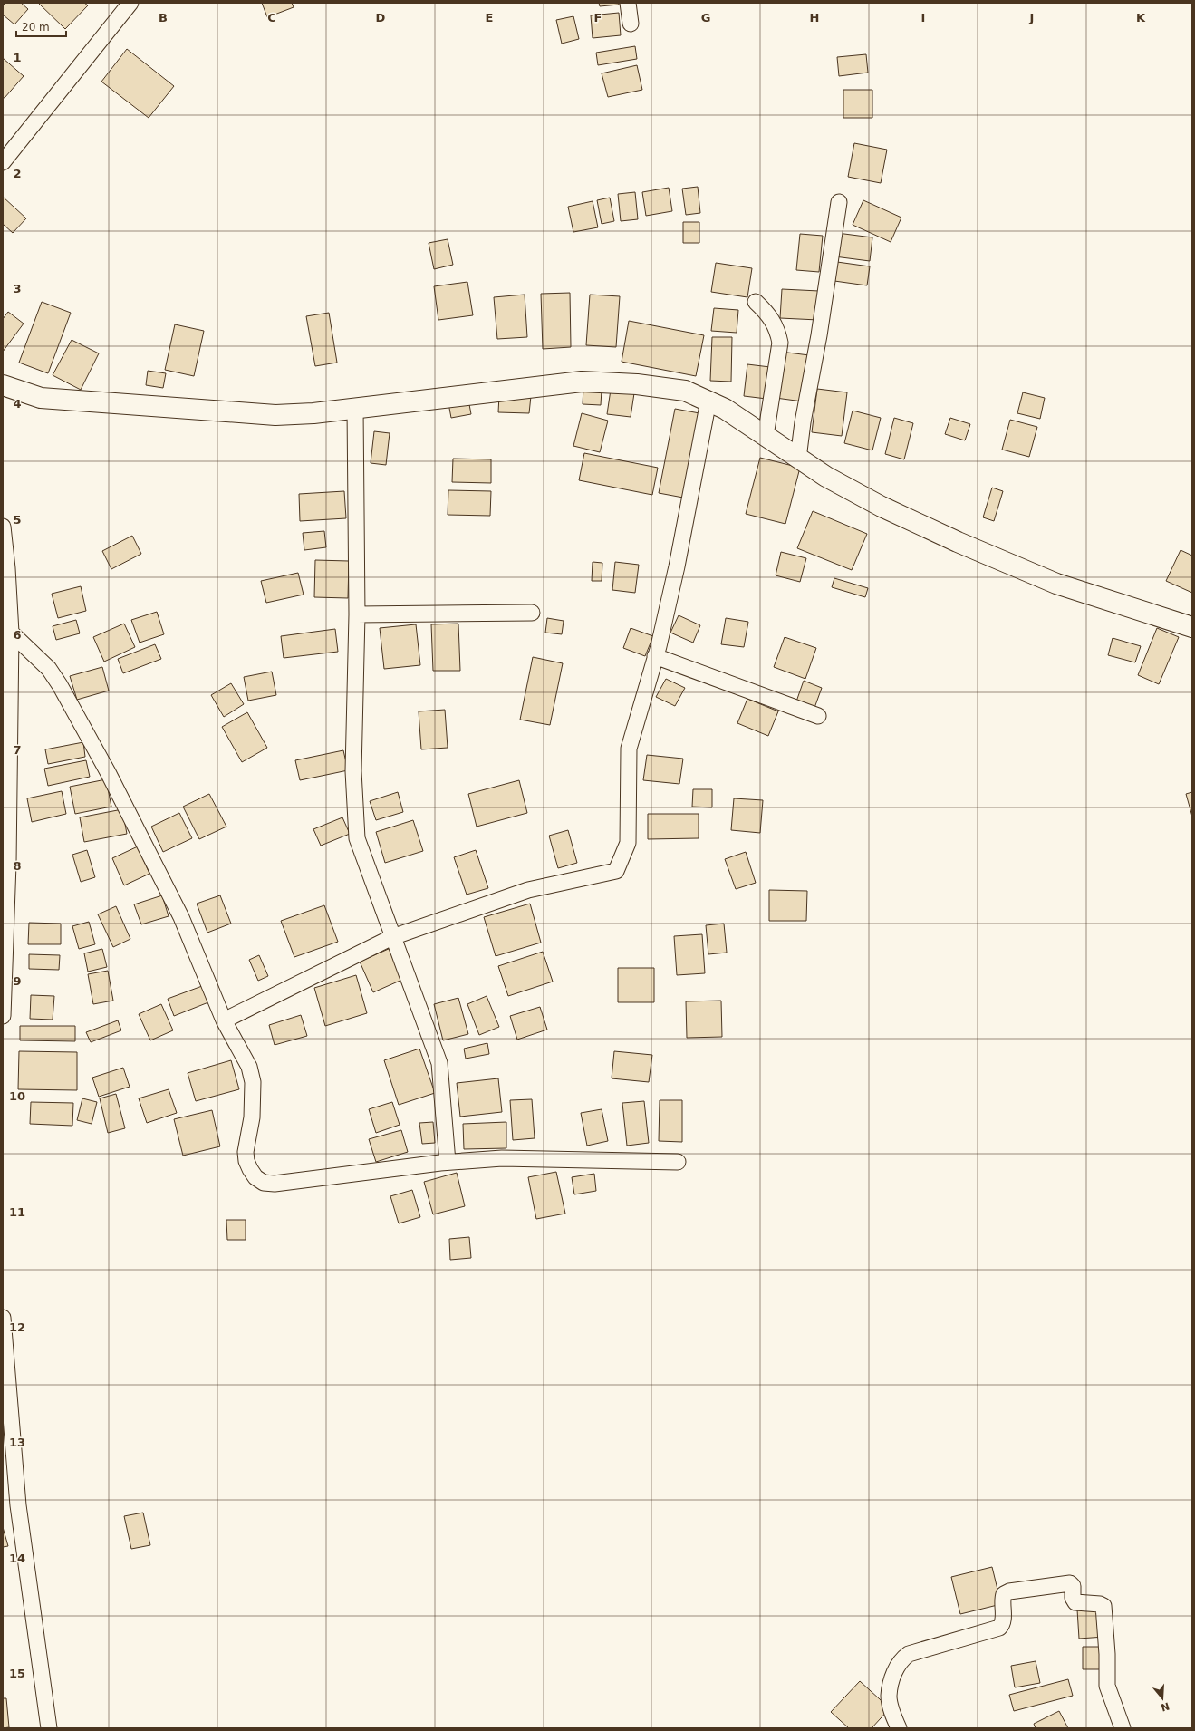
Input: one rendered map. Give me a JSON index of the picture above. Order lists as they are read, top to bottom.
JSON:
{
  "scale_bar": "20 m",
  "north": "bottom",
  "grid": {
    "columns": [
      "B",
      "C",
      "D",
      "E",
      "F",
      "G",
      "H",
      "I",
      "J",
      "K"
    ],
    "rows": [
      "1",
      "2",
      "3",
      "4",
      "5",
      "6",
      "7",
      "8",
      "9",
      "10",
      "11",
      "12",
      "13",
      "14",
      "15"
    ]
  }
}
